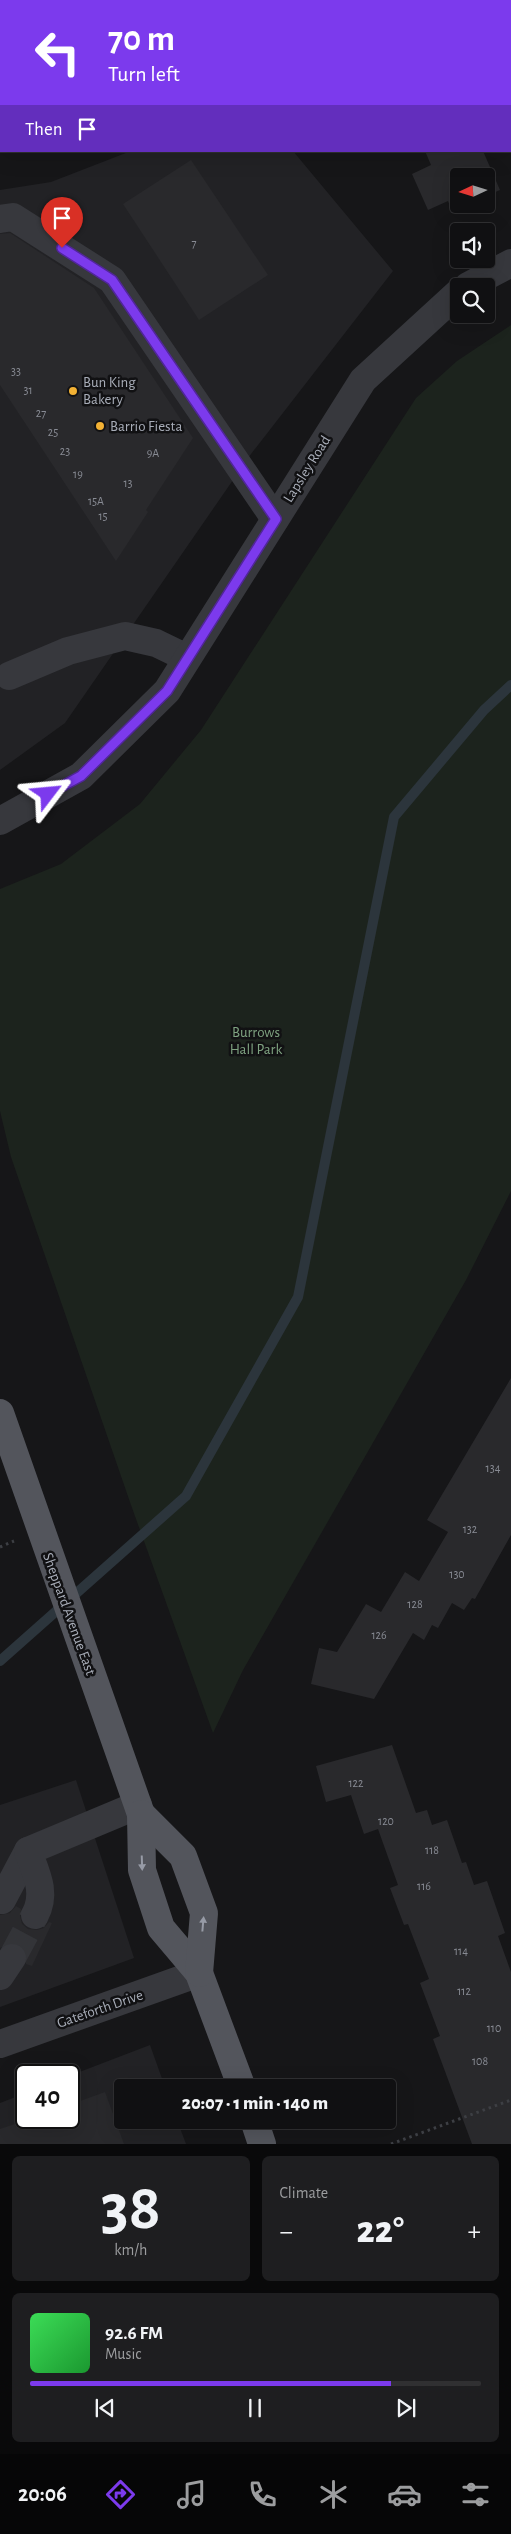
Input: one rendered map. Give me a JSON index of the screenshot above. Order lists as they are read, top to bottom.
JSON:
{
  "streets": {
    "main road": ["Sheppard Avenue East"],
    "street": ["Lapsley Road", "Gateforth Drive"]
  },
  "crossings": [
    ["Sheppard Avenue East", "Gateforth Drive"]
  ],
  "parks": ["Burrows Hall Park"],
  "places": ["Bun King Bakery", "Barrio Fiesta"],
  "house_numbers": [
    "7",
    "33",
    "31",
    "27",
    "25",
    "23",
    "9A",
    "19",
    "13",
    "15A",
    "15",
    "134",
    "132",
    "130",
    "128",
    "126",
    "122",
    "120",
    "118",
    "116",
    "114",
    "112",
    "110",
    "108"
  ],
  "north": "left",
  "page": {
    "turn": ["70 m", "Turn left"],
    "then": "Then",
    "limit": "40",
    "trip": "20:07 · 1 min · 140 m",
    "tile": [
      ["38", "km/h"],
      "Climate"
    ],
    "heat": ["−", "22°", "+"],
    "song": ["92.6 FM", "Music"],
    "tabs": "20:06"
  }
}
